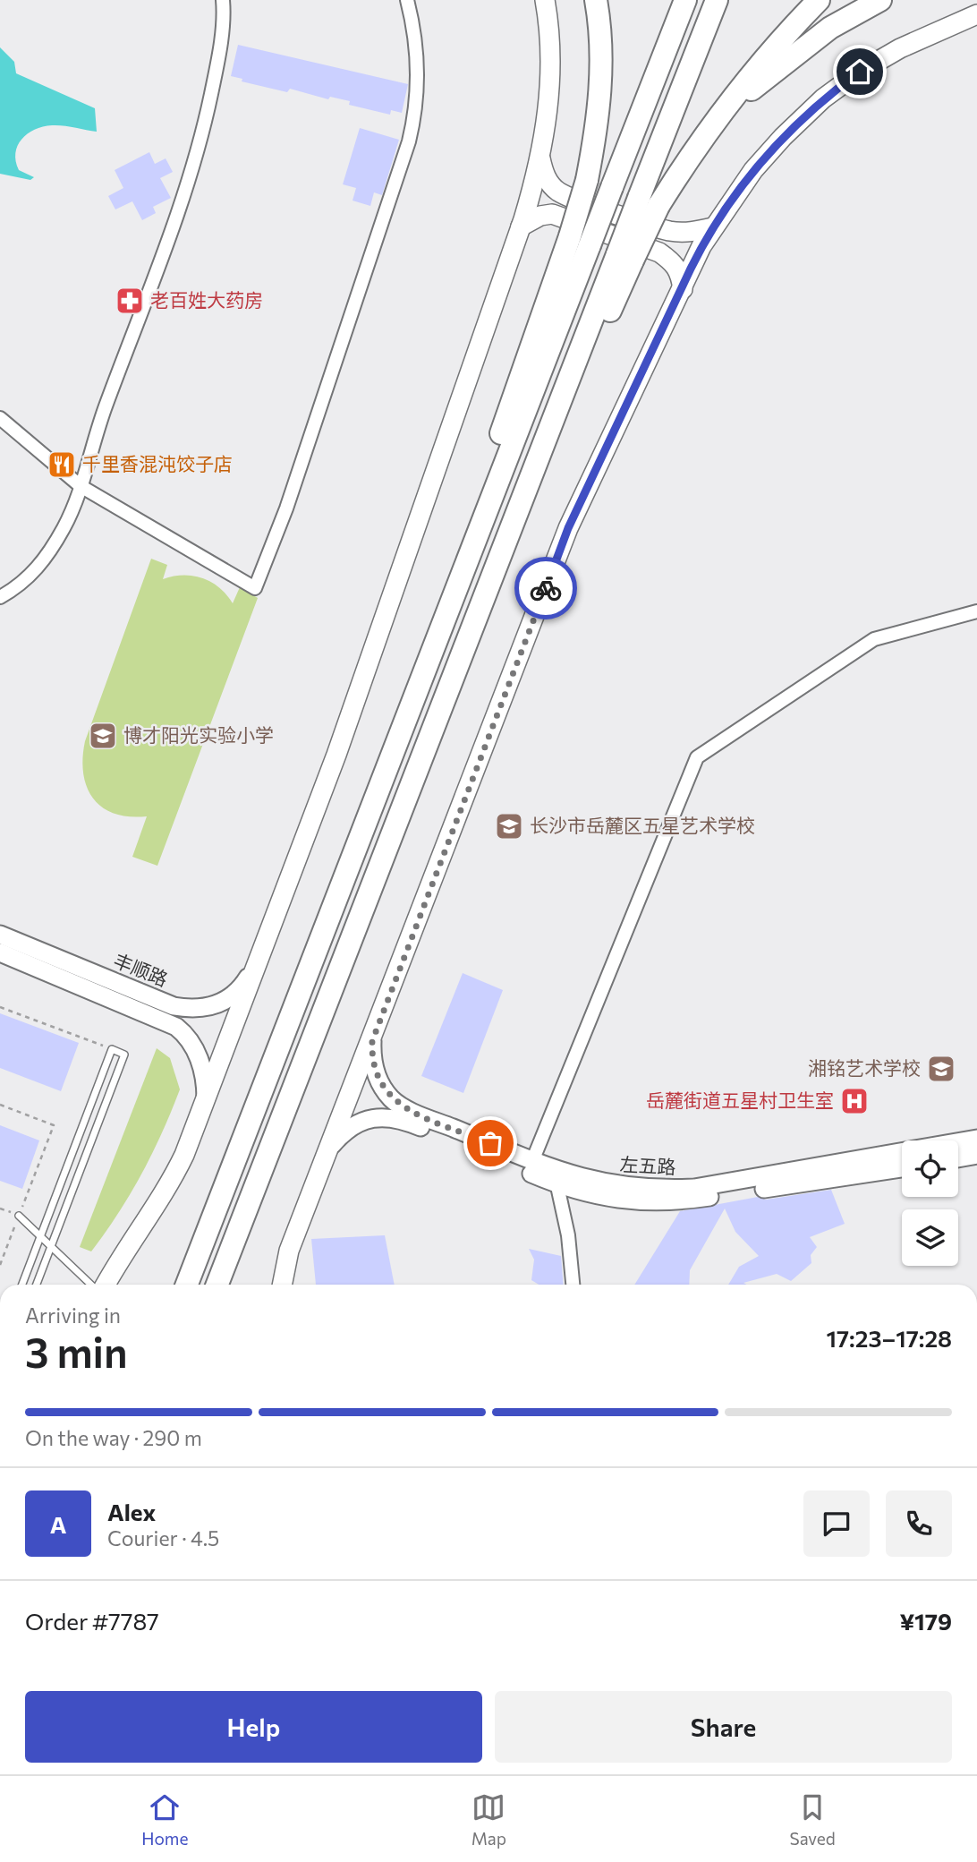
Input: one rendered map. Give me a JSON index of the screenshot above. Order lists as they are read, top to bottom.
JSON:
{
  "streets": {
    "main road": ["丰顺路", "左五路"]
  },
  "places": {
    "pharmacy": ["老百姓大药房"],
    "restaurant": ["千里香混沌饺子店"],
    "school or university": ["博才阳光实验小学", "长沙市岳麓区五星艺术学校", "湘铭艺术学校"],
    "hospital": ["岳麓街道五星村卫生室"]
  },
  "page": {
    "heading": ["3 min", "Arriving in", "17:23–17:28"],
    "panel": [
      "Alex",
      "Courier · 4.5",
      "Order #7787",
      "¥179"
    ],
    "bar": "On the way · 290 m",
    "round": "A",
    "buttons": ["Help", "Share"],
    "tabs": ["Home", "Map", "Saved"]
  }
}
